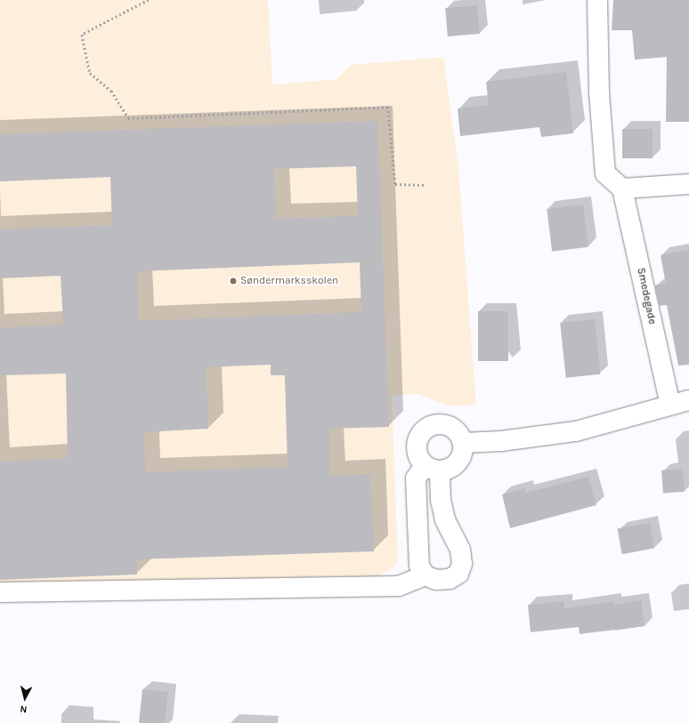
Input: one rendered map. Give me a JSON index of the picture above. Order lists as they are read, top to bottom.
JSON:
{
  "streets": {
    "street": ["Smedegade"]
  },
  "places": ["Søndermarksskolen"],
  "north": "bottom"
}
